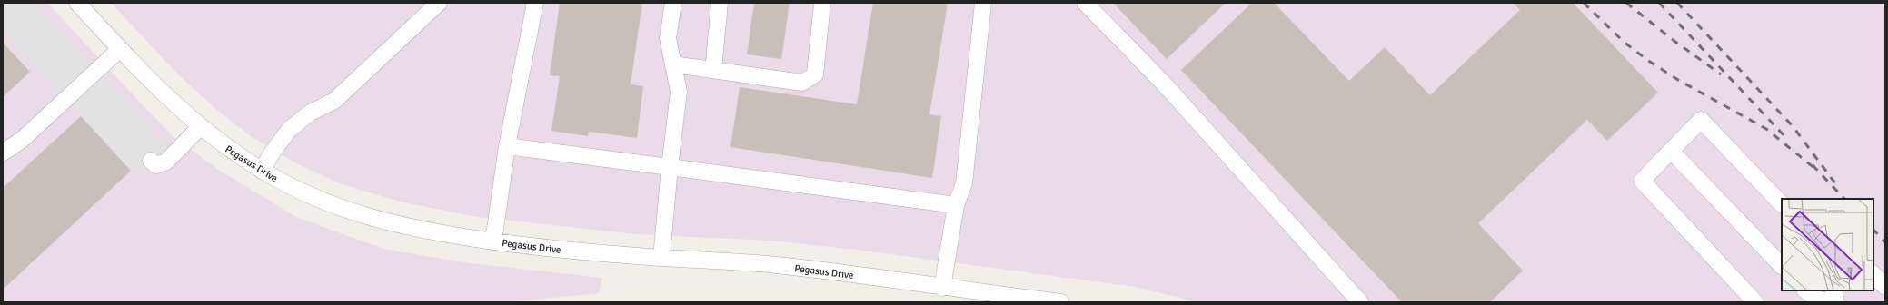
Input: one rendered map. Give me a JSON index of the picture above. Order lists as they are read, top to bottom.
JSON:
{
  "streets": {
    "street": ["Pegasus Drive"]
  }
}
